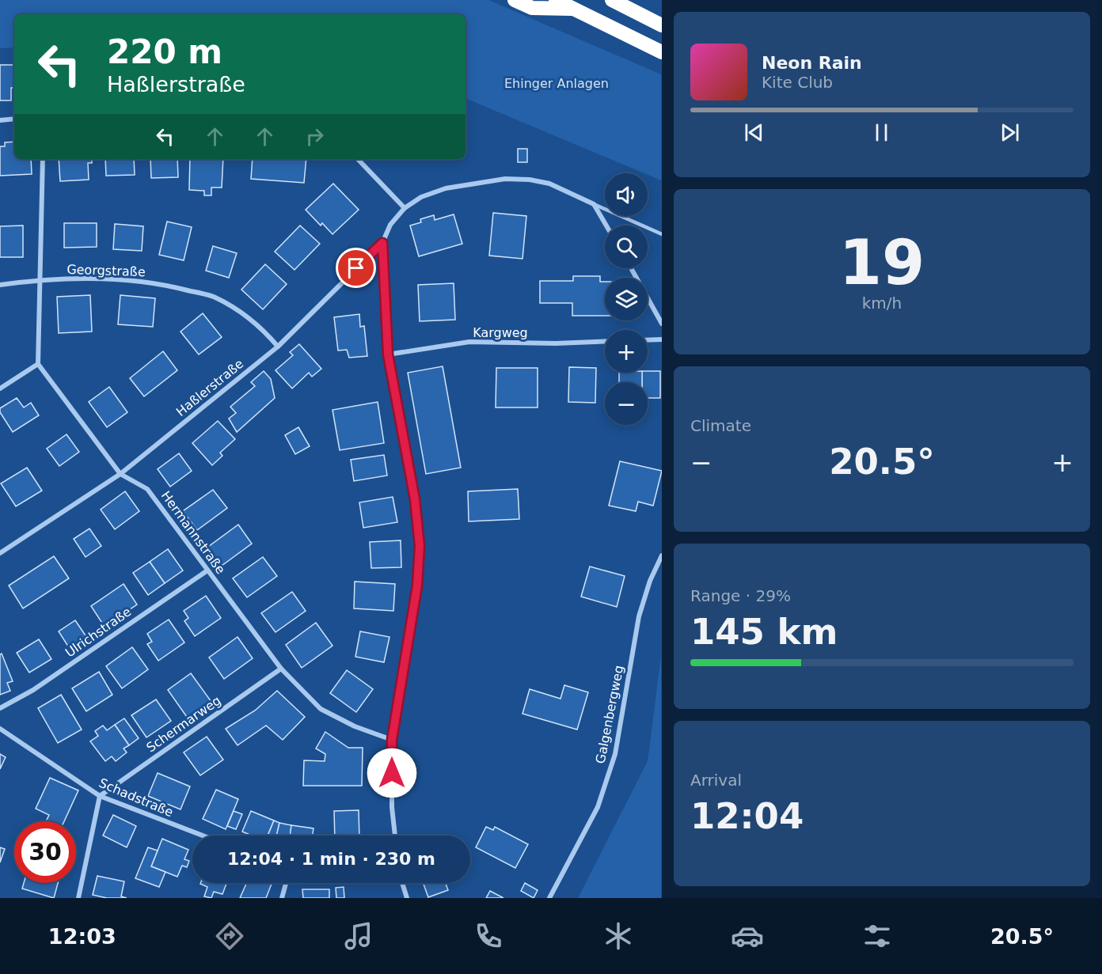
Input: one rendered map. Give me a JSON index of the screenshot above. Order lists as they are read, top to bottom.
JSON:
{
  "streets": {
    "street": [
      "Georgstraße",
      "Kargweg",
      "Haßlerstraße",
      "Hermannstraße",
      "Ulrichstraße",
      "Galgenbergweg",
      "Schermarweg",
      "Schadstraße"
    ]
  },
  "crossings": [
    ["Georgstraße", "Haßlerstraße"],
    ["Haßlerstraße", "Hermannstraße"],
    ["Hermannstraße", "Ulrichstraße"],
    ["Hermannstraße", "Schermarweg"],
    ["Schermarweg", "Schadstraße"]
  ],
  "parks": ["Ehinger Anlagen"],
  "page": {
    "turn": ["220 m", "Haßlerstraße"],
    "song": ["Neon Rain", "Kite Club"],
    "map_buttons": ["+", "−"],
    "tile": [
      ["19", "km/h"],
      "Climate",
      ["Range · 29%", "145 km"],
      ["Arrival", "12:04"]
    ],
    "heat": ["−", "20.5°", "+"],
    "limit": "30",
    "trip": "12:04 · 1 min · 230 m",
    "tabs": ["12:03", "20.5°"]
  }
}
